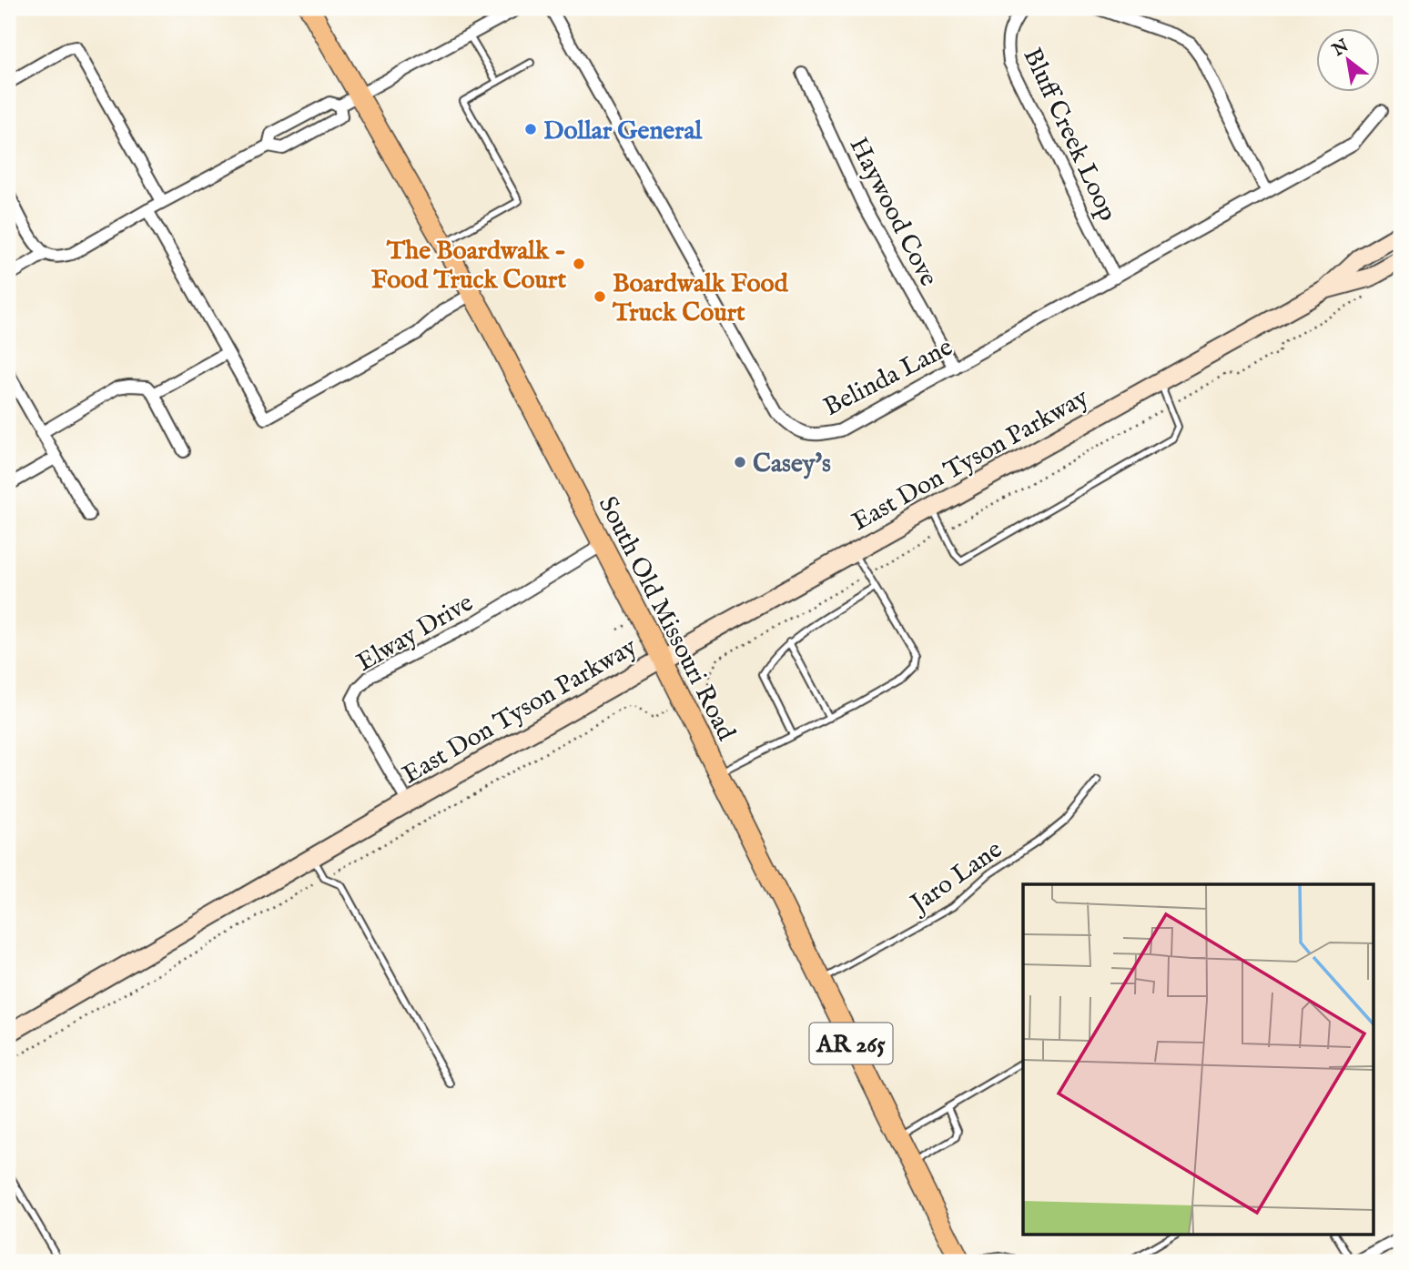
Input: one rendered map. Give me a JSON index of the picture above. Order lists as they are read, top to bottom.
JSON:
{
  "streets": {
    "main road": ["East Don Tyson Parkway", "South Old Missouri Road", "AR 265"],
    "street": [
      "Bluff Creek Loop",
      "Haywood Cove",
      "Belinda Lane",
      "Elway Drive"
    ],
    "lane": ["Jaro Lane"]
  },
  "crossings": [
    ["Bluff Creek Loop", "Belinda Lane"],
    ["Haywood Cove", "Belinda Lane"],
    ["East Don Tyson Parkway", "South Old Missouri Road"],
    ["East Don Tyson Parkway", "Elway Drive"],
    ["South Old Missouri Road", "Elway Drive"],
    ["South Old Missouri Road", "Jaro Lane"]
  ],
  "places": [
    "Dollar General",
    "The Boardwalk - Food Truck Court",
    "Boardwalk Food Truck Court",
    "Casey's"
  ],
  "north": "top left"
}
